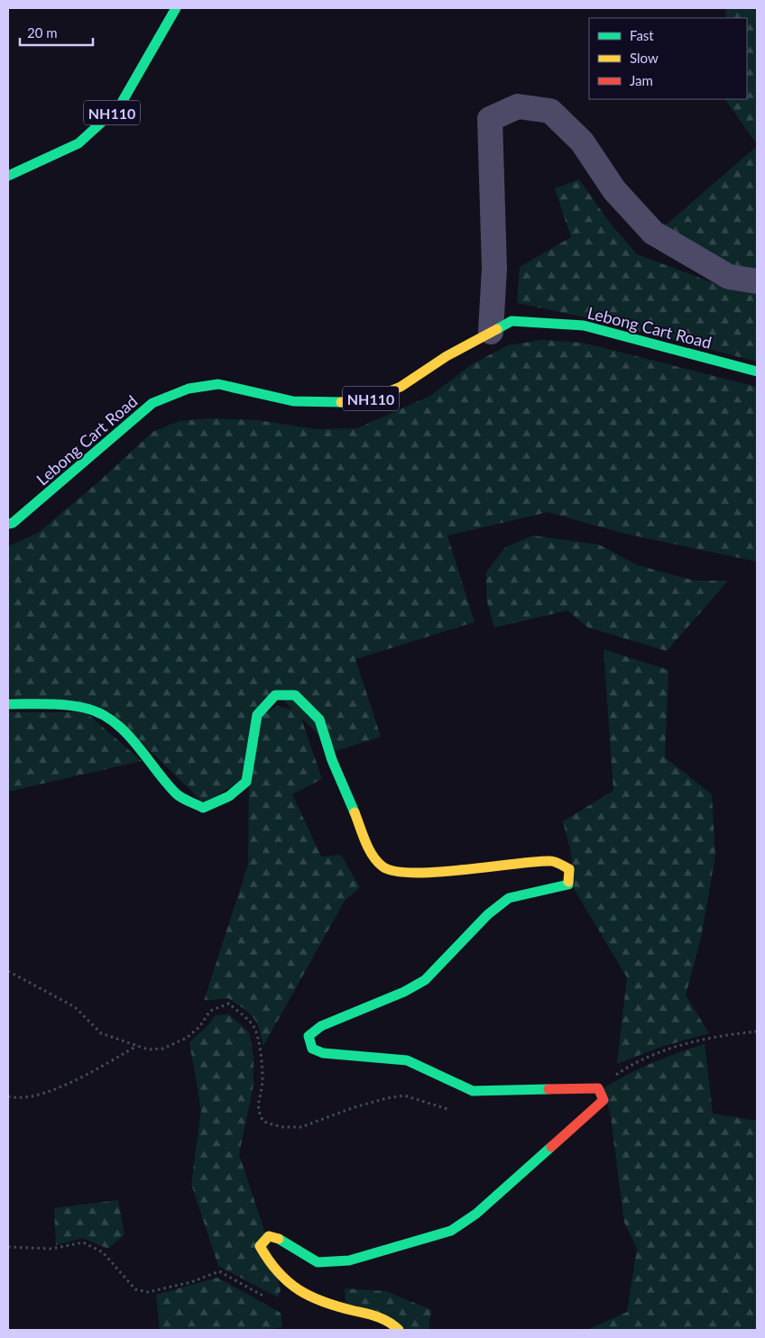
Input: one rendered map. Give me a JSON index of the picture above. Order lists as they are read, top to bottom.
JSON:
{
  "streets": {
    "main road": ["NH110", "Lebong Cart Road"]
  },
  "legend": ["Fast", "Slow", "Jam"],
  "scale_bar": "20 m"
}
